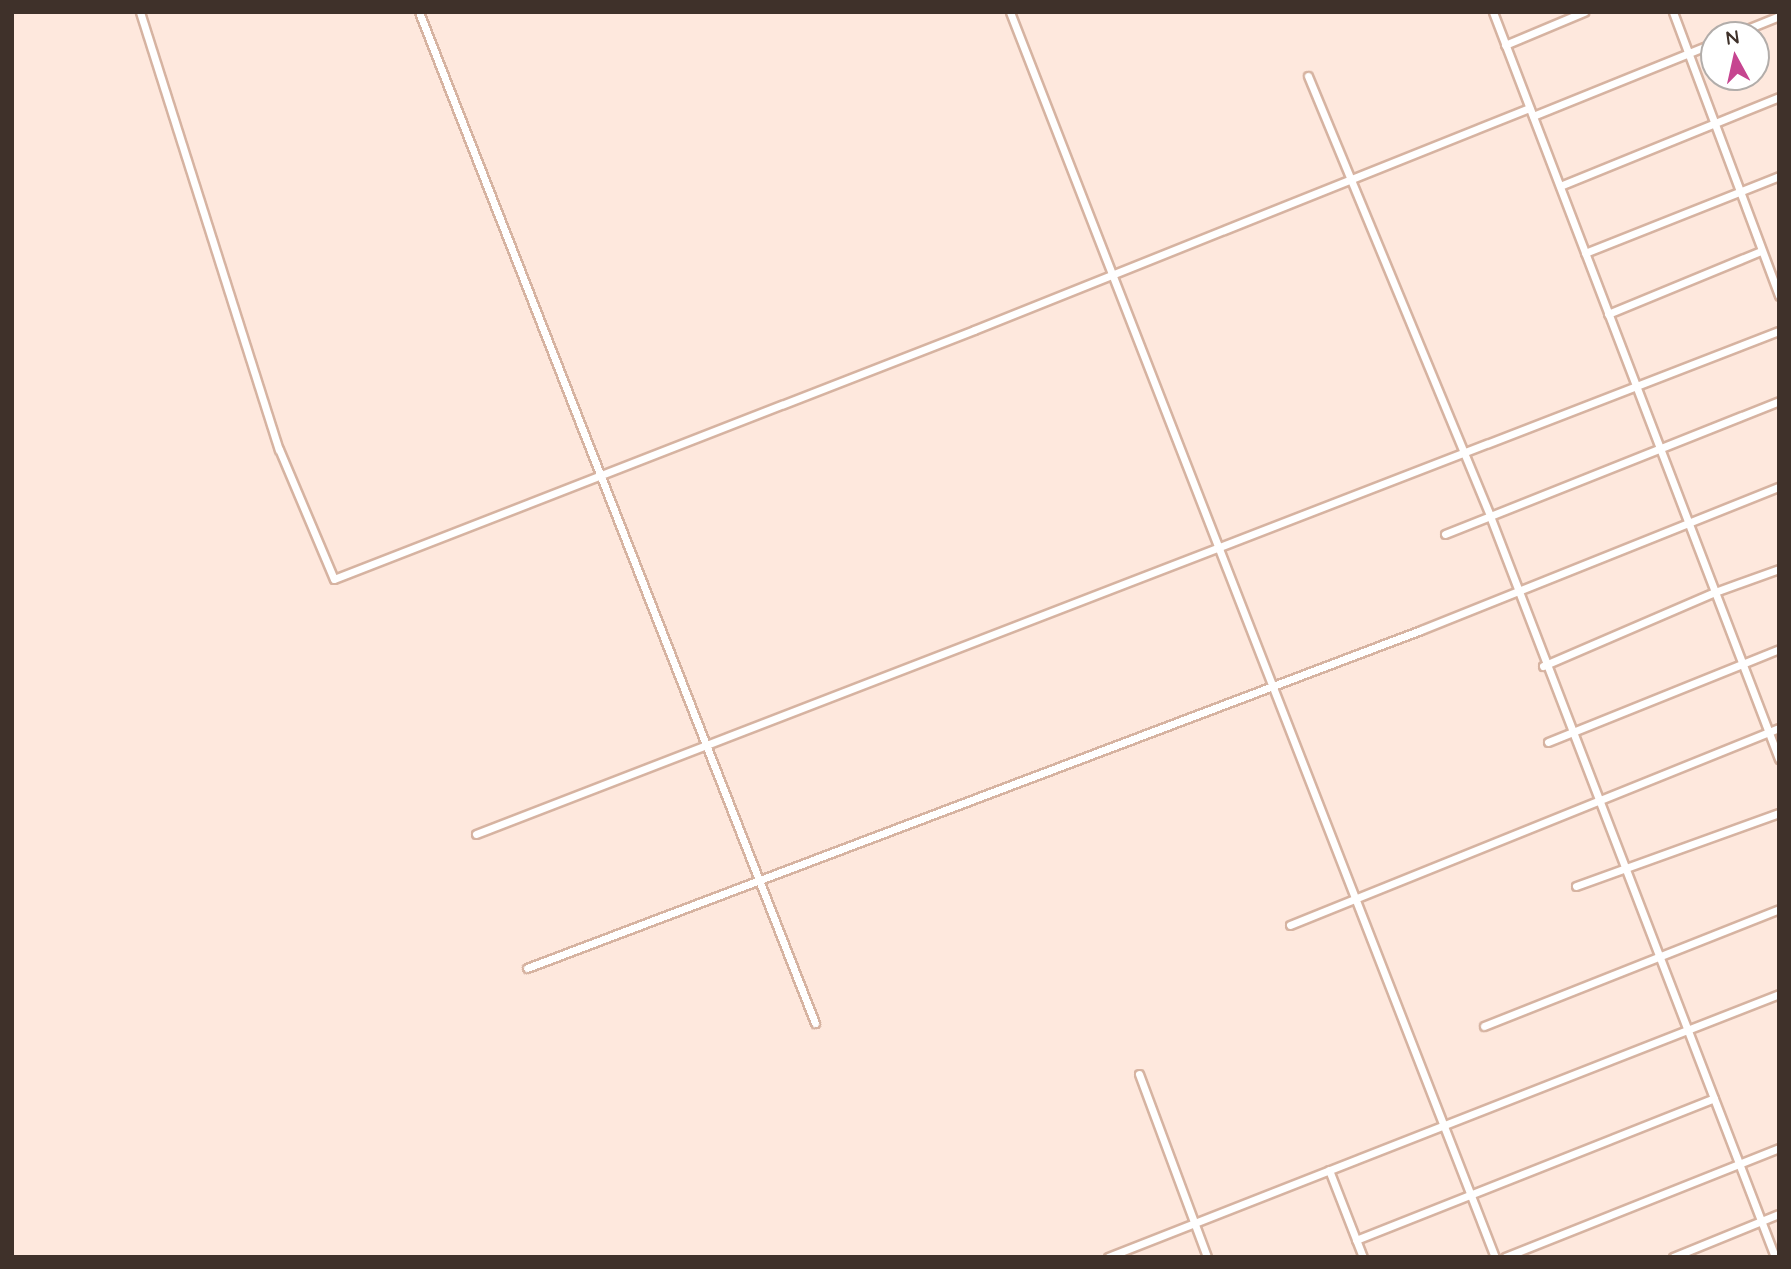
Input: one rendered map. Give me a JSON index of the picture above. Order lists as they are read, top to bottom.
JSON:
{
  "north": "top"
}
